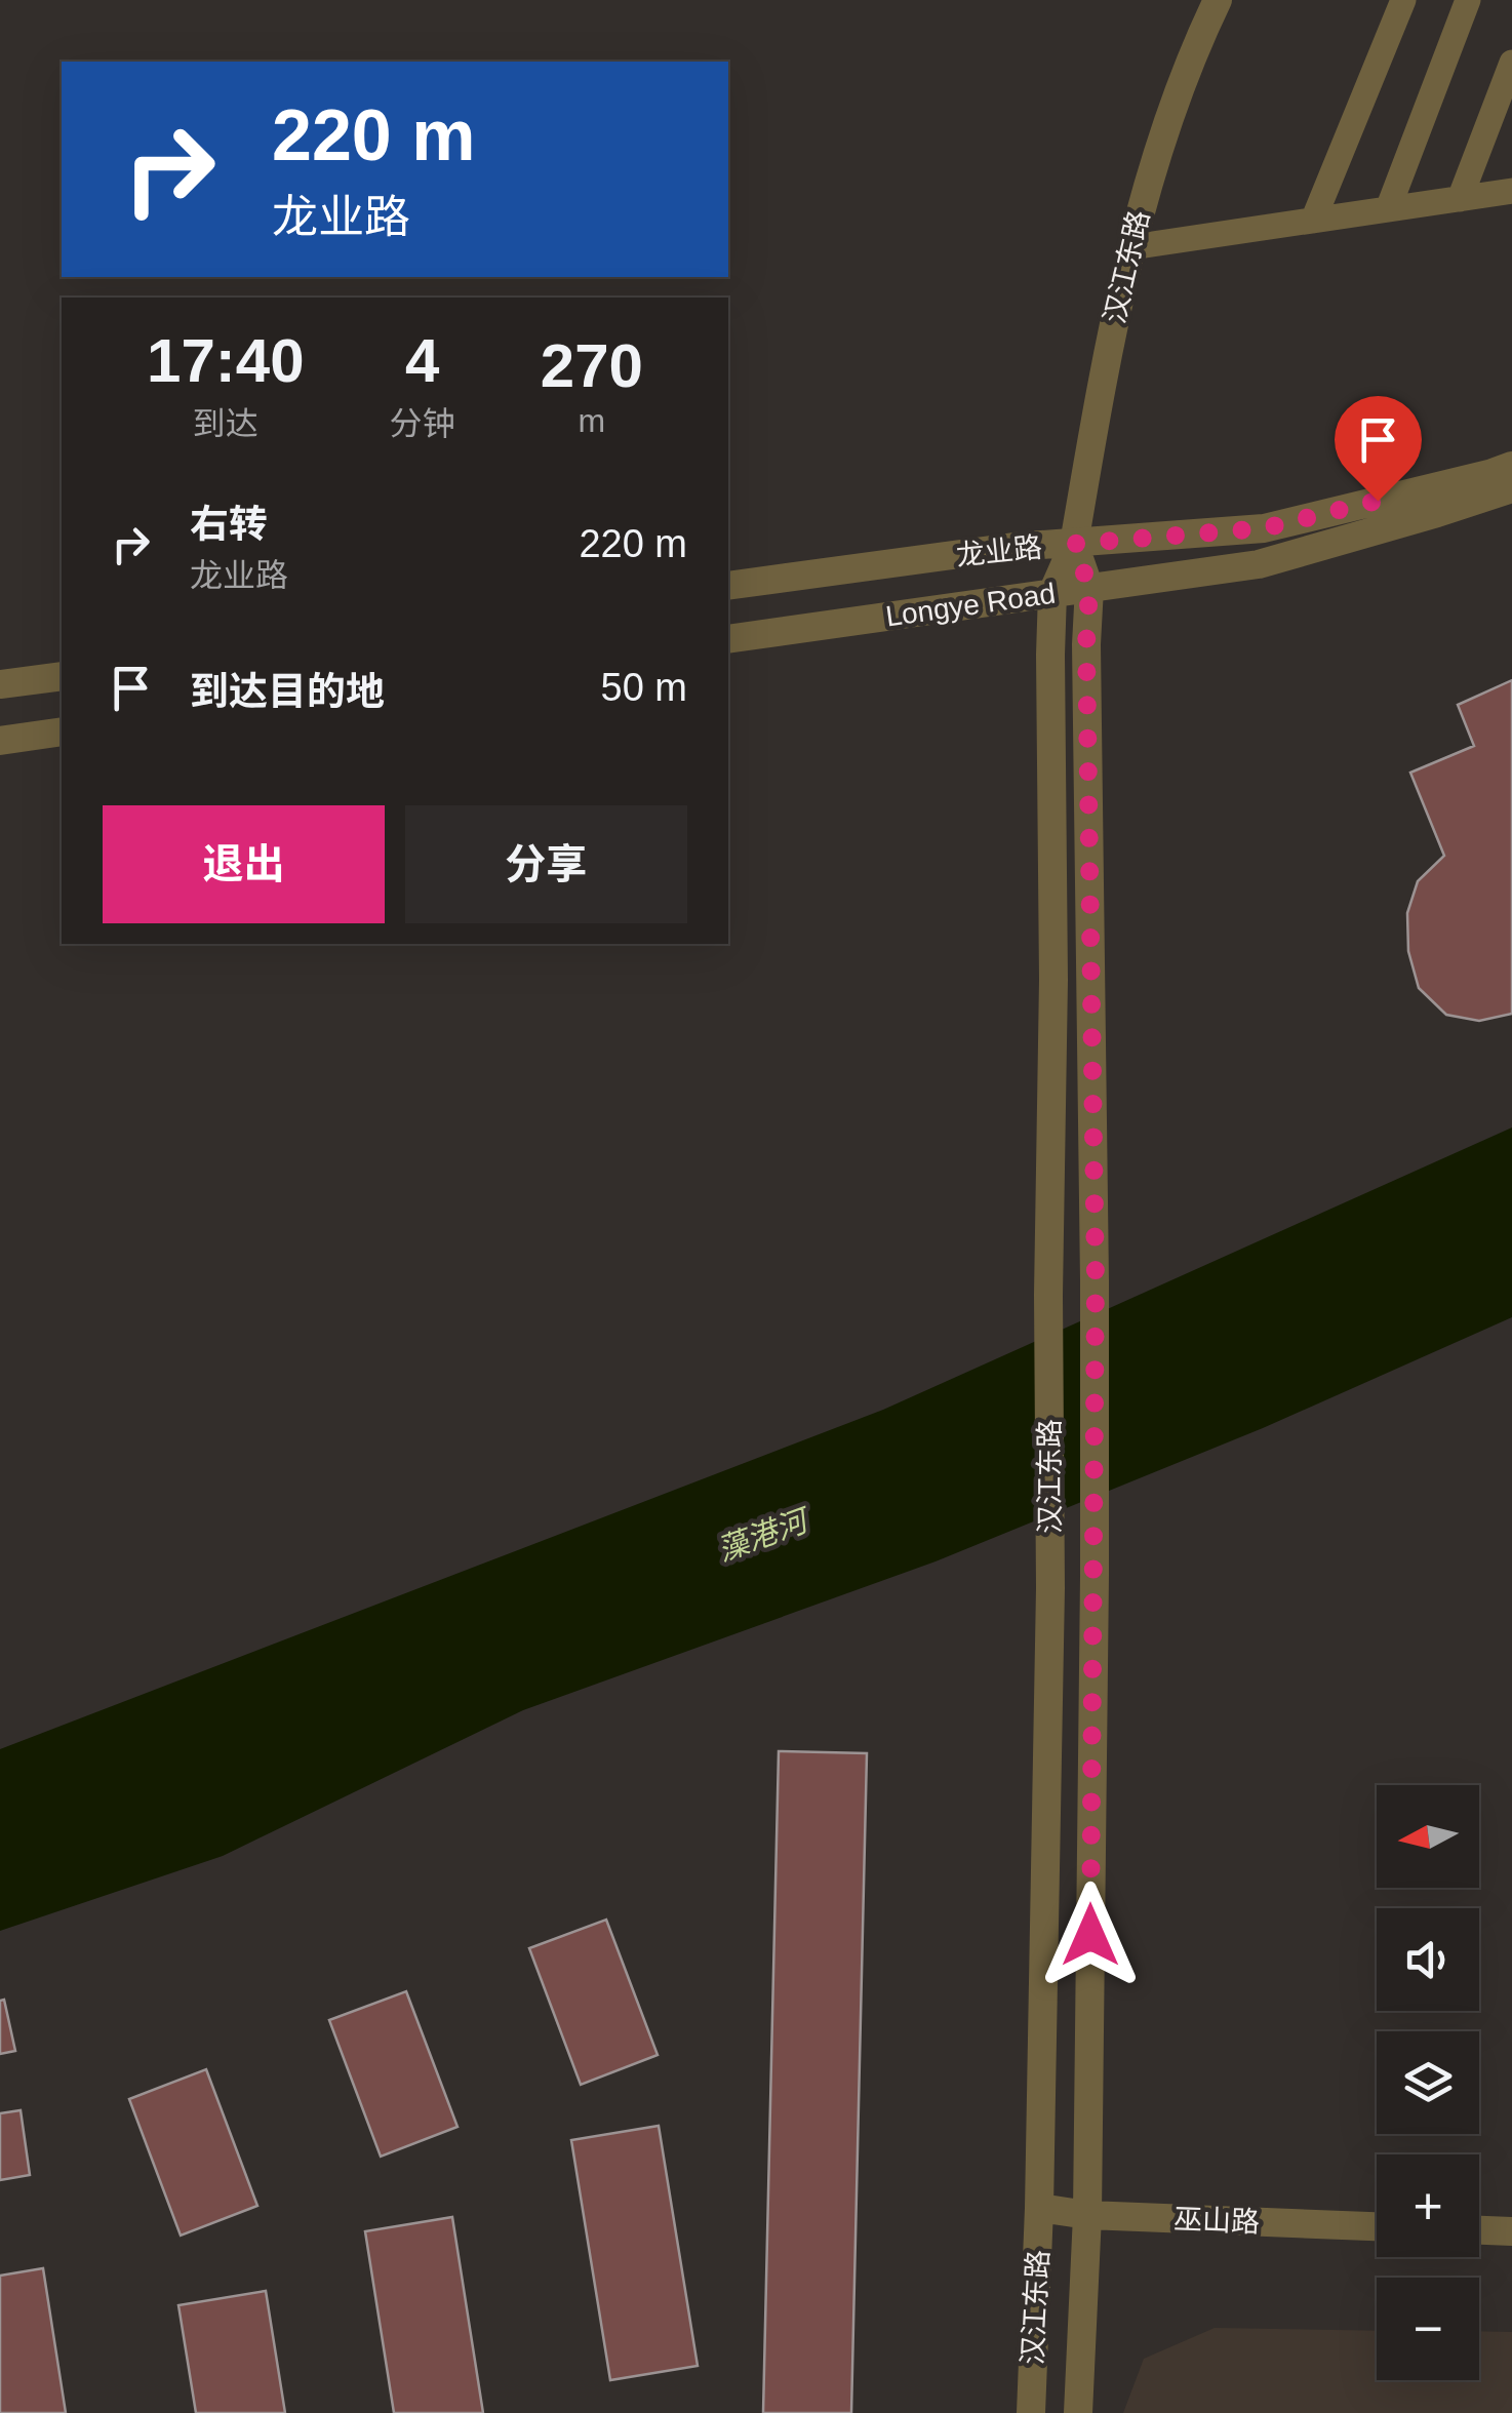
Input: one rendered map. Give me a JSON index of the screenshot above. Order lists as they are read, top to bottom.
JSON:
{
  "streets": {
    "street": [
      "汉江东路",
      "龙业路",
      "Longye Road",
      "巫山路"
    ]
  },
  "crossings": [
    ["汉江东路", "龙业路"],
    ["汉江东路", "Longye Road"],
    ["汉江东路", "巫山路"]
  ],
  "water": ["藻港河"],
  "north": "left",
  "page": {
    "turn": ["220 m", "龙业路"],
    "eta": [
      "17:40",
      "到达",
      "4",
      "分钟",
      "270",
      "m"
    ],
    "list": [
      {
        "name": "右转",
        "note": "龙业路",
        "value": "220 m"
      },
      {
        "name": "到达目的地",
        "value": "50 m"
      }
    ],
    "buttons": ["退出", "分享"],
    "map_buttons": ["+", "−"]
  }
}
